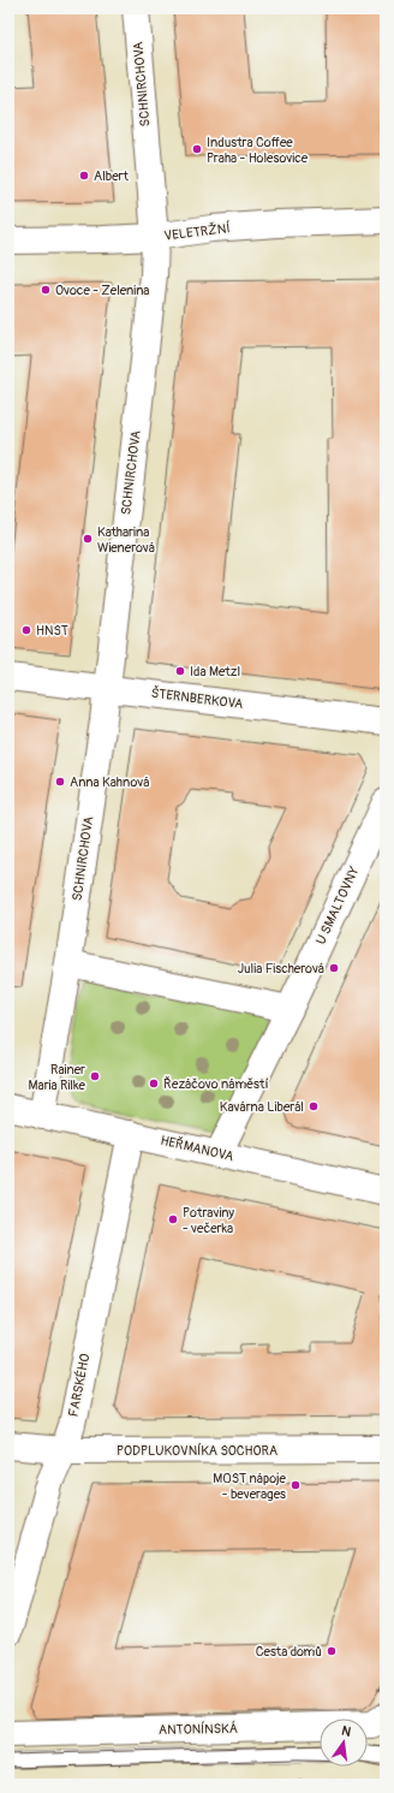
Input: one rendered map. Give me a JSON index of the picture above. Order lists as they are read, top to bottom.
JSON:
{
  "streets": {
    "street": [
      "SCHNIRCHOVA",
      "VELETRŽNÍ",
      "ŠTERNBERKOVA",
      "U SMALTOVNY",
      "HEŘMANOVA",
      "FARSKÉHO",
      "PODPLUKOVNÍKA SOCHORA",
      "ANTONÍNSKÁ"
    ]
  },
  "crossings": [
    ["SCHNIRCHOVA", "VELETRŽNÍ"],
    ["SCHNIRCHOVA", "ŠTERNBERKOVA"],
    ["HEŘMANOVA", "FARSKÉHO"],
    ["FARSKÉHO", "PODPLUKOVNÍKA SOCHORA"]
  ],
  "places": [
    "Industra Coffee Praha - Holesovice",
    "Albert",
    "Ovoce - Zelenina",
    "Katharina Wienerová",
    "HNST",
    "Ida Metzl",
    "Anna Kahnová",
    "Julia Fischerová",
    "Rainer Maria Rilke",
    "Řezáčovo náměstí",
    "Kavárna Liberál",
    "Potraviny - večerka",
    "M0ST nápoje - beverages",
    "Cesta domů"
  ],
  "north": "top"
}
